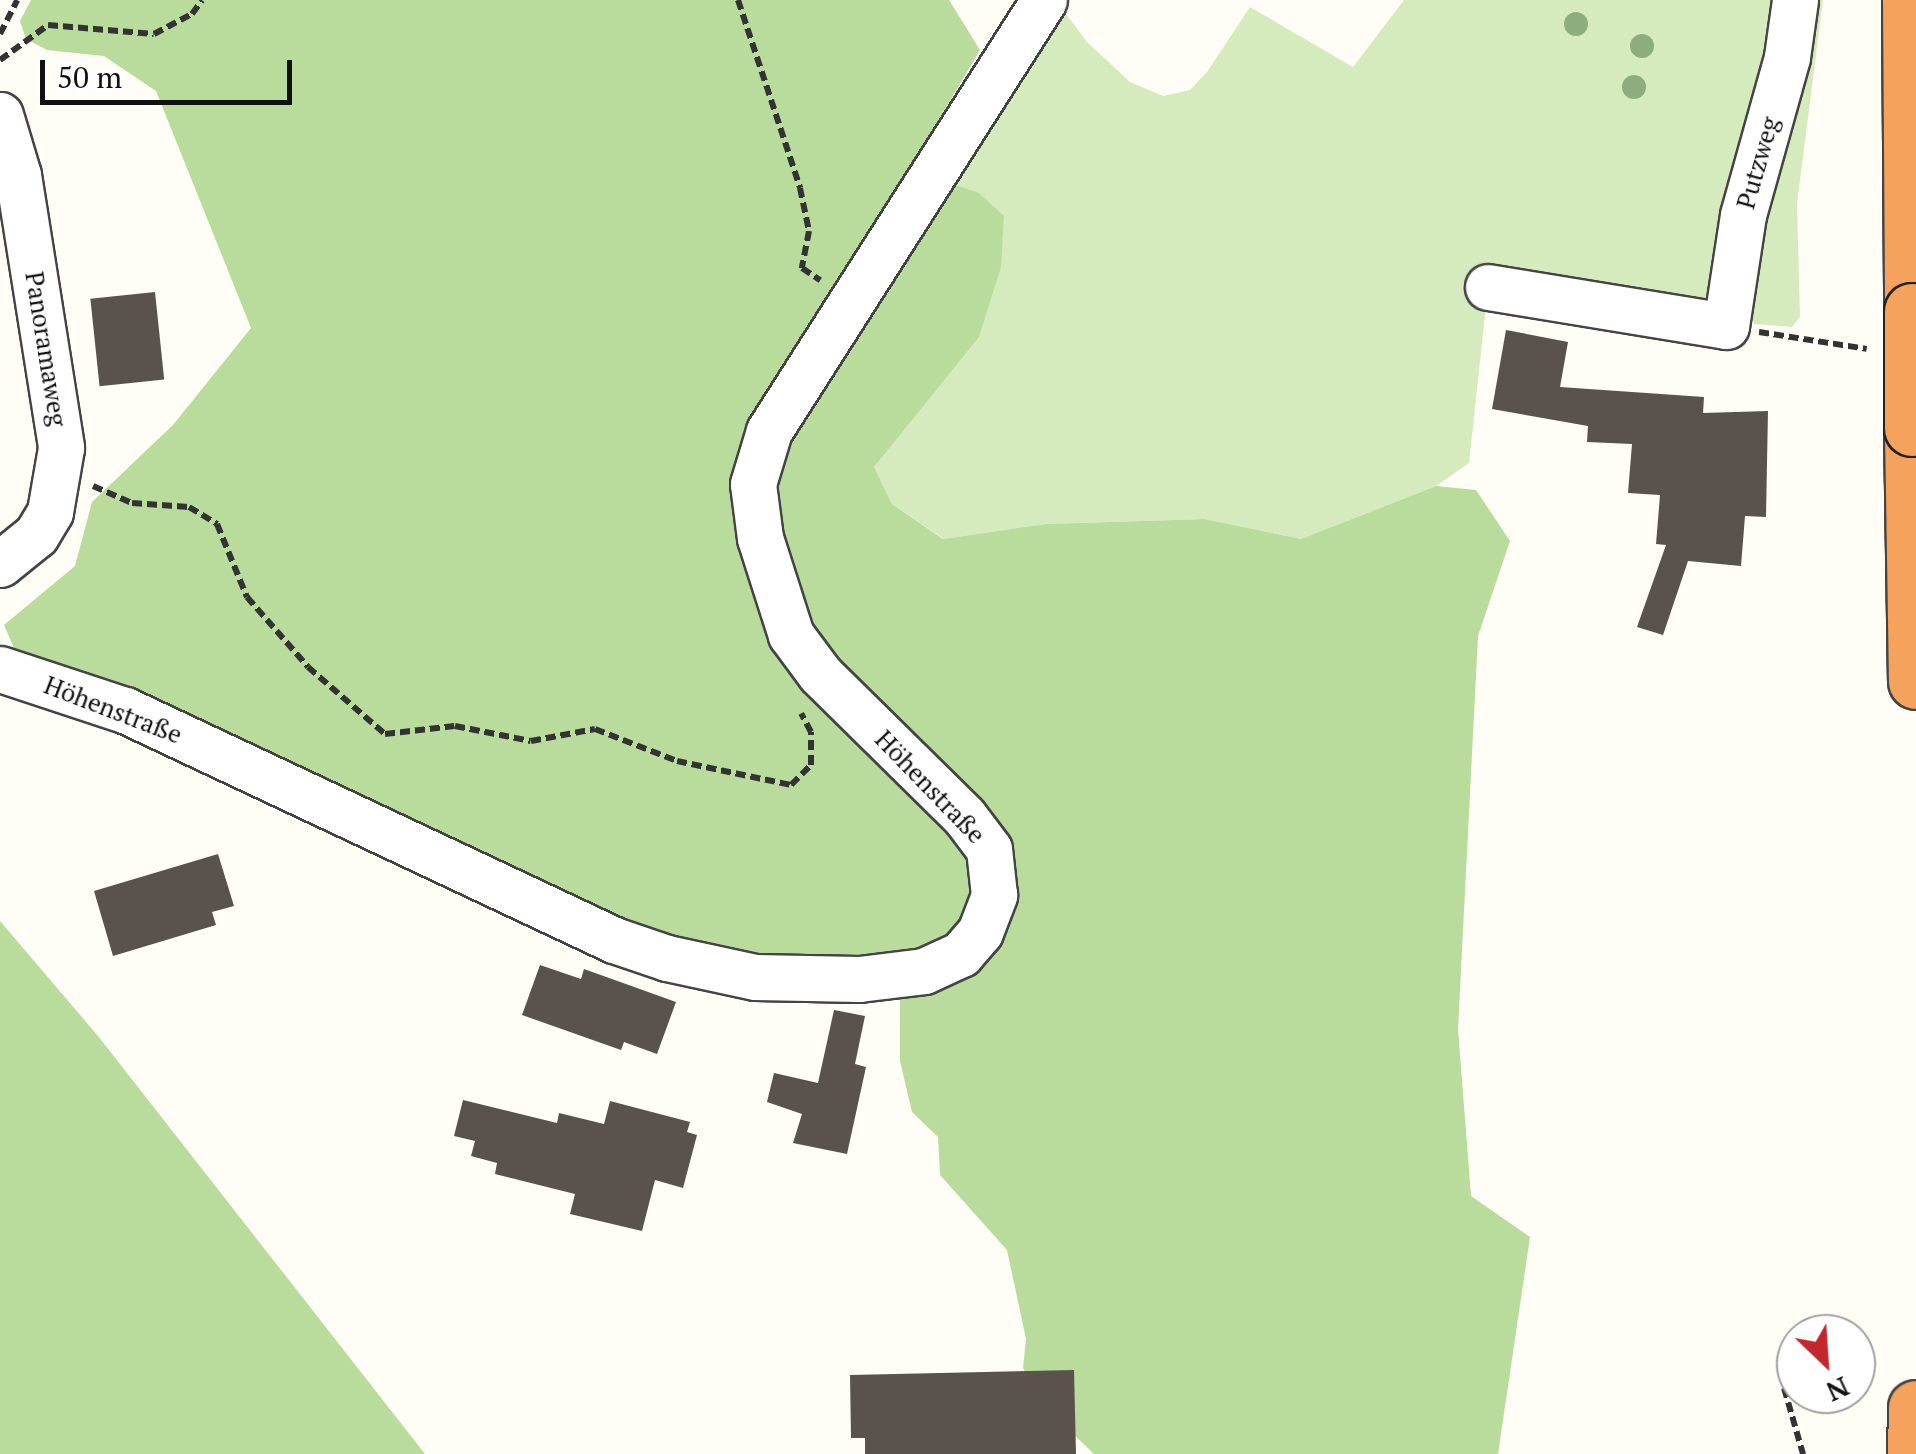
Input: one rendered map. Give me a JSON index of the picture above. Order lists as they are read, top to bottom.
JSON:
{
  "streets": {
    "street": ["Putzweg", "Panoramaweg", "Höhenstraße"]
  },
  "scale_bar": "50 m",
  "north": "bottom right"
}
